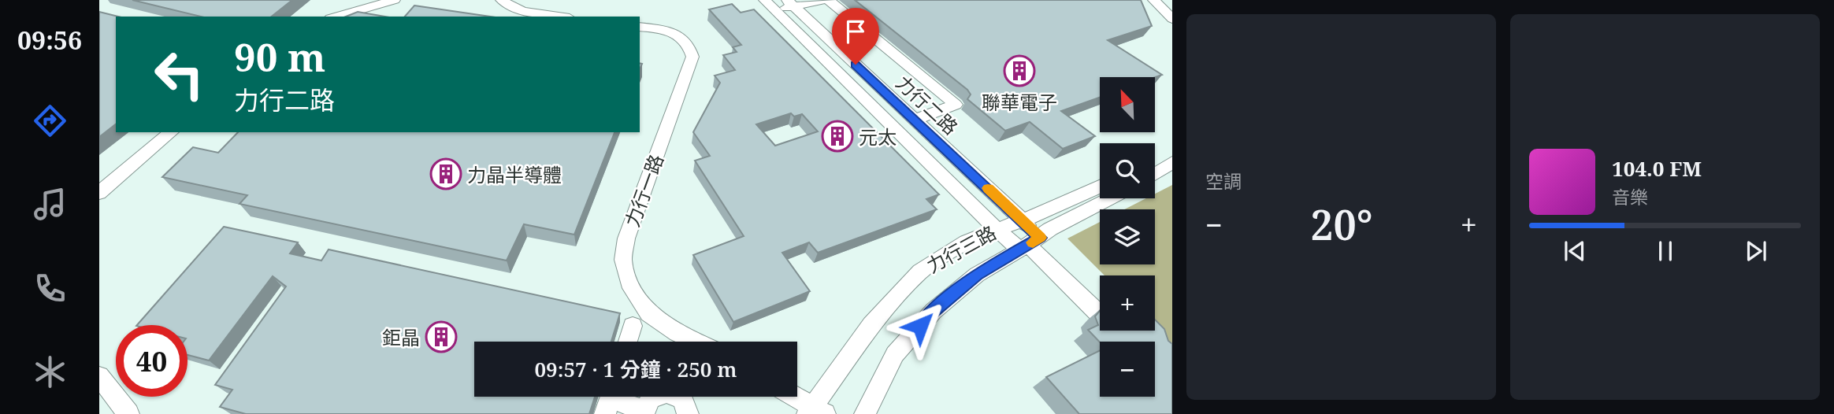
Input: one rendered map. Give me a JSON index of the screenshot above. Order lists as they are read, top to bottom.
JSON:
{
  "streets": {
    "street": ["力行二路", "力行一路", "力行三路"]
  },
  "crossings": [
    ["力行二路", "力行三路"]
  ],
  "places": {
    "building": [
      "聯華電子",
      "元太",
      "力晶半導體",
      "鉅晶"
    ]
  },
  "north": "top left",
  "page": {
    "tabs": "09:56",
    "tile": "空調",
    "turn": ["90 m", "力行二路"],
    "map_buttons": ["+", "−"],
    "song": ["104.0 FM", "音樂"],
    "heat": ["−", "20°", "+"],
    "limit": "40",
    "trip": "09:57 · 1 分鐘 · 250 m"
  }
}
